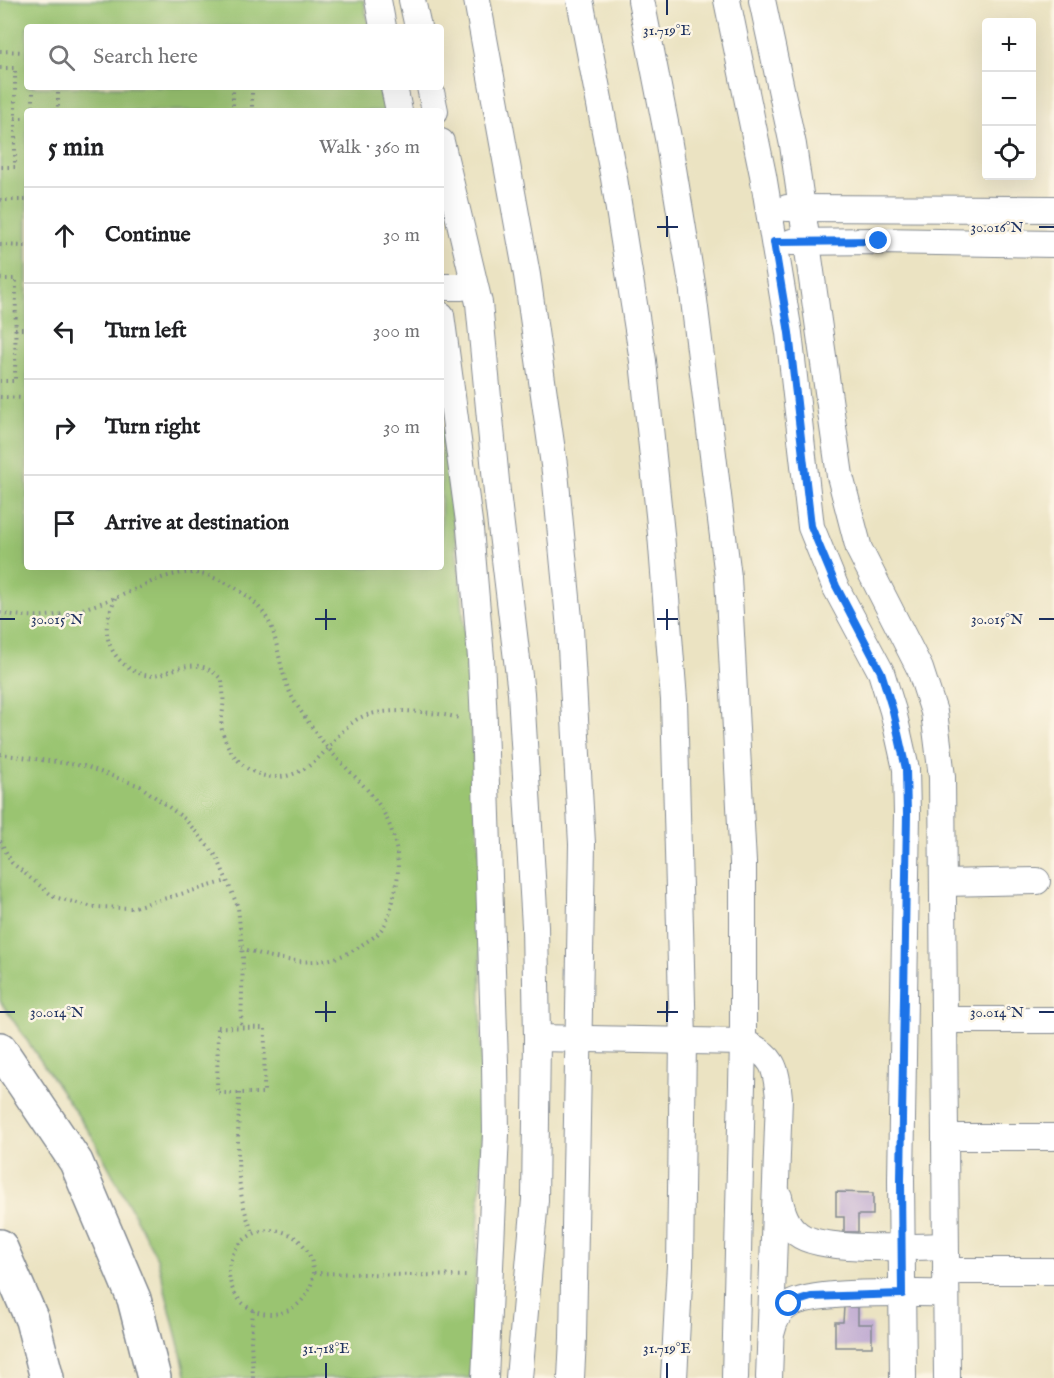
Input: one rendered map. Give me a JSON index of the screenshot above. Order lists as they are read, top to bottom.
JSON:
{
  "page": {
    "map_buttons": ["+", "−"],
    "search": "Search here",
    "heading": ["5 min", "Walk · 360 m"],
    "list": [
      ["Continue", "30 m"],
      ["Turn left", "300 m"],
      ["Turn right", "30 m"],
      "Arrive at destination"
    ]
  },
  "coordinates": [
    "31.719°E",
    "30.016°N",
    "30.015°N",
    "30.014°N",
    "31.718°E"
  ]
}
